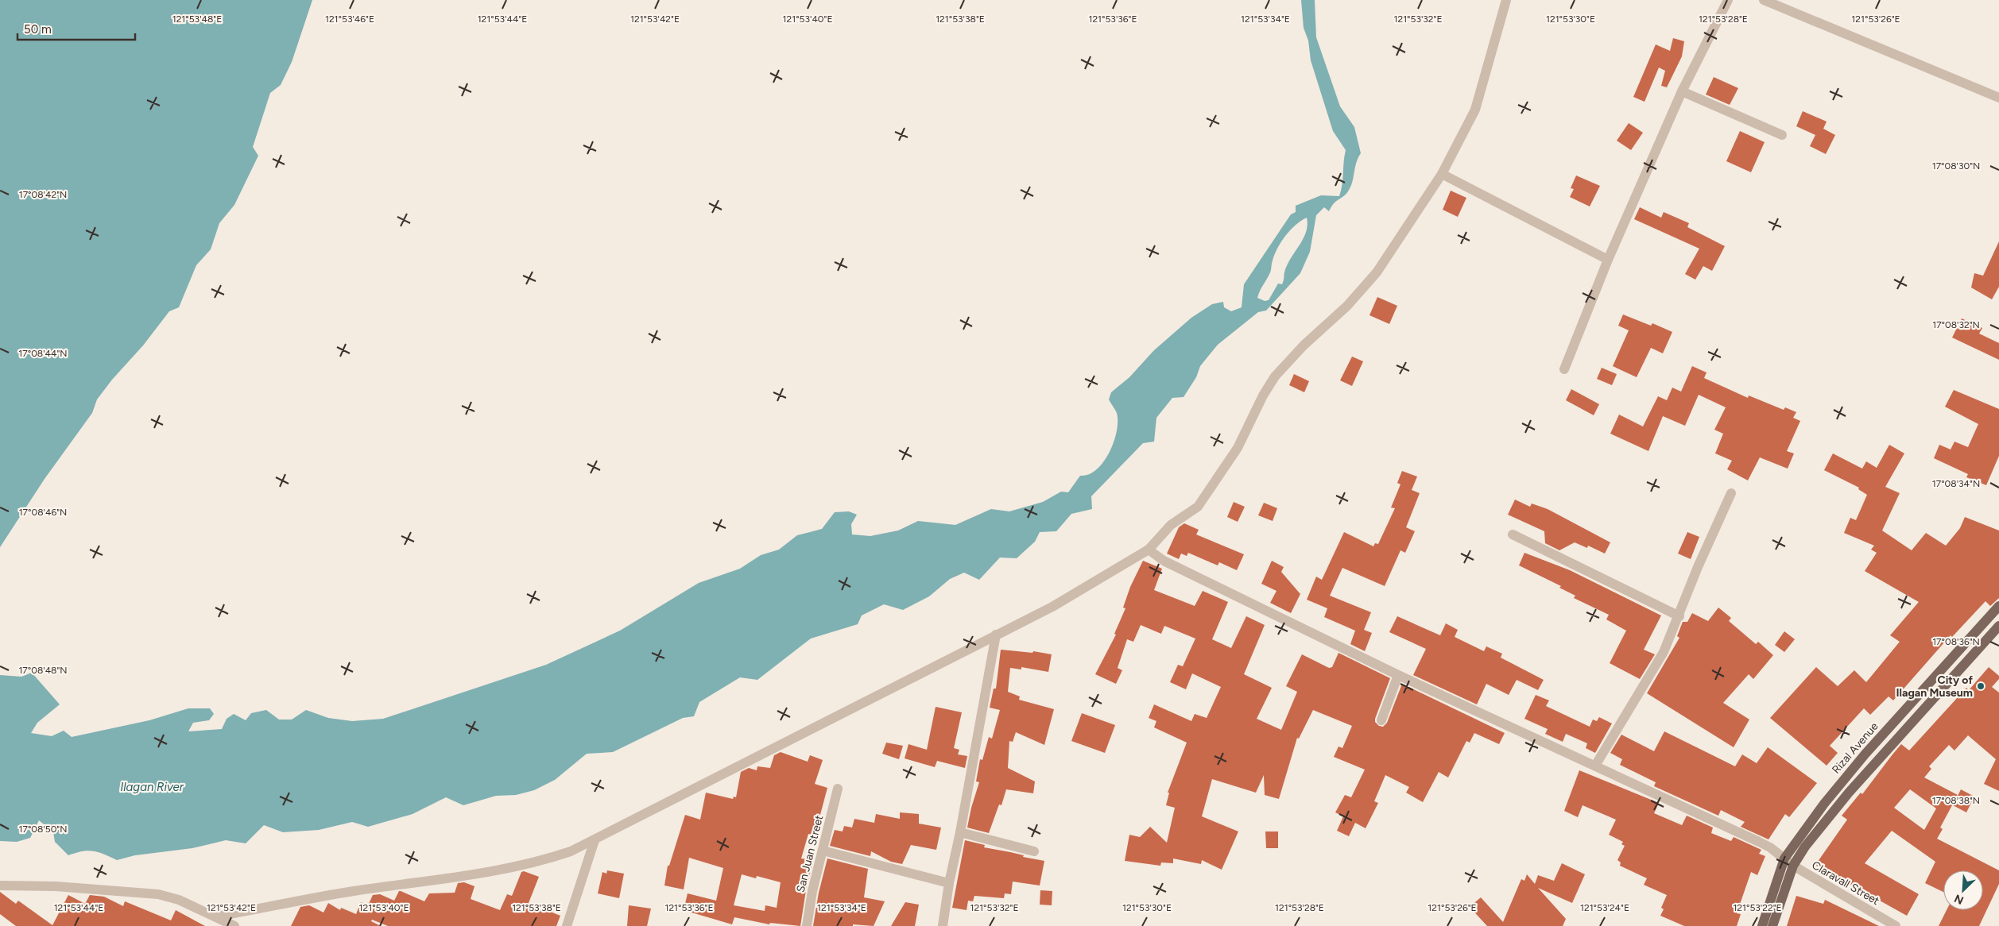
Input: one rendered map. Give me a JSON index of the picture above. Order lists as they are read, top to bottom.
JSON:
{
  "streets": {
    "main road": ["Rizal Avenue"],
    "street": ["San Juan Street", "Claravall Street"]
  },
  "crossings": [
    ["Rizal Avenue", "Claravall Street"]
  ],
  "water": ["Ilagan River"],
  "places": ["City of Ilagan Museum"],
  "scale_bar": "50 m",
  "north": "bottom left",
  "coordinates": [
    "121°53'48\"E",
    "121°53'46\"E",
    "121°53'44\"E",
    "121°53'42\"E",
    "121°53'40\"E",
    "121°53'38\"E",
    "121°53'36\"E",
    "121°53'34\"E",
    "121°53'32\"E",
    "121°53'30\"E",
    "121°53'28\"E",
    "121°53'26\"E",
    "17°08'30\"N",
    "17°08'42\"N",
    "17°08'32\"N",
    "17°08'44\"N",
    "17°08'34\"N",
    "17°08'46\"N",
    "17°08'36\"N",
    "17°08'48\"N",
    "17°08'38\"N",
    "17°08'50\"N",
    "121°53'24\"E",
    "121°53'22\"E"
  ]
}
